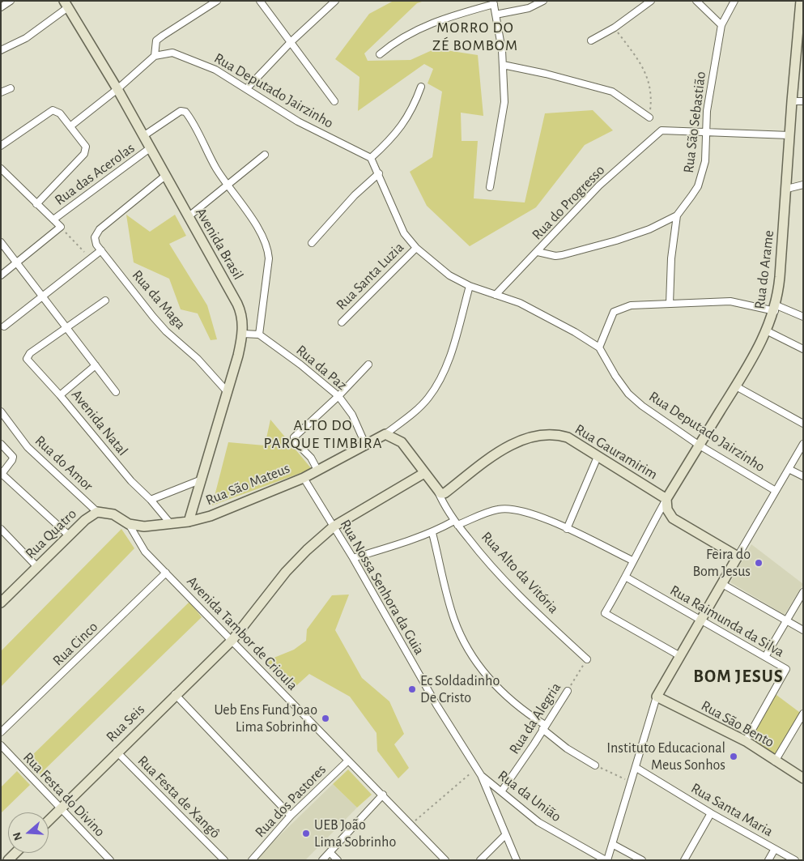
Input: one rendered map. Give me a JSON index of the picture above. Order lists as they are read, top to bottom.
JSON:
{
  "streets": {
    "street": [
      "Rua Deputado Jairzinho",
      "Rua São Sebastião",
      "Rua das Acerolas",
      "Rua do Progresso",
      "Avenida Brasil",
      "Rua do Arame",
      "Rua Santa Luzia",
      "Rua da Maga",
      "Rua da Paz",
      "Avenida Natal",
      "Rua Gauramirim",
      "Rua do Amor",
      "Rua São Mateus",
      "Rua Quatro",
      "Rua Alto da Vitória",
      "Rua Nossa Senhora da Guia",
      "Rua Raimunda da Silva",
      "Avenida Tambor de Crioula",
      "Rua Cinco",
      "Rua da Alegria",
      "Rua Seis",
      "Rua São Bento",
      "Rua Festa do Divino",
      "Rua da União",
      "Rua Festa de Xangô",
      "Rua dos Pastores",
      "Rua Santa Maria"
    ]
  },
  "crossings": [
    ["Rua Deputado Jairzinho", "Rua do Progresso"],
    ["Rua Deputado Jairzinho", "Rua do Arame"],
    ["Rua Deputado Jairzinho", "Rua Santa Luzia"],
    ["Rua Deputado Jairzinho", "Rua São Mateus"],
    ["Rua São Sebastião", "Rua do Progresso"],
    ["Rua das Acerolas", "Avenida Brasil"],
    ["Avenida Brasil", "Rua da Maga"],
    ["Avenida Brasil", "Rua São Mateus"],
    ["Rua do Arame", "Rua Gauramirim"],
    ["Rua do Arame", "Rua Raimunda da Silva"],
    ["Rua da Paz", "Rua São Mateus"],
    ["Avenida Natal", "Rua São Mateus"],
    ["Rua Gauramirim", "Rua Alto da Vitória"],
    ["Rua do Amor", "Rua Quatro"],
    ["Rua São Mateus", "Rua Quatro"],
    ["Rua São Mateus", "Rua Alto da Vitória"],
    ["Rua São Mateus", "Rua Nossa Senhora da Guia"],
    ["Rua São Mateus", "Avenida Tambor de Crioula"],
    ["Rua Quatro", "Avenida Tambor de Crioula"],
    ["Rua Alto da Vitória", "Rua da Alegria"],
    ["Rua Alto da Vitória", "Rua Seis"],
    ["Rua Nossa Senhora da Guia", "Rua Seis"],
    ["Rua Nossa Senhora da Guia", "Rua da União"],
    ["Rua Raimunda da Silva", "Rua São Bento"],
    ["Avenida Tambor de Crioula", "Rua Cinco"],
    ["Avenida Tambor de Crioula", "Rua Seis"],
    ["Avenida Tambor de Crioula", "Rua dos Pastores"],
    ["Rua da Alegria", "Rua da União"],
    ["Rua Seis", "Rua Festa do Divino"],
    ["Rua Seis", "Rua Festa de Xangô"]
  ],
  "districts": ["MORRO DO ZÉ BOMBOM", "ALTO DO PARQUE TIMBIRA", "BOM JESUS"],
  "places": [
    "Feira do Bom Jesus",
    "Ec Soldadinho De Cristo",
    "Ueb Ens Fund Joao Lima Sobrinho",
    "Instituto Educacional Meus Sonhos",
    "UEB João Lima Sobrinho"
  ],
  "north": "left"
}
